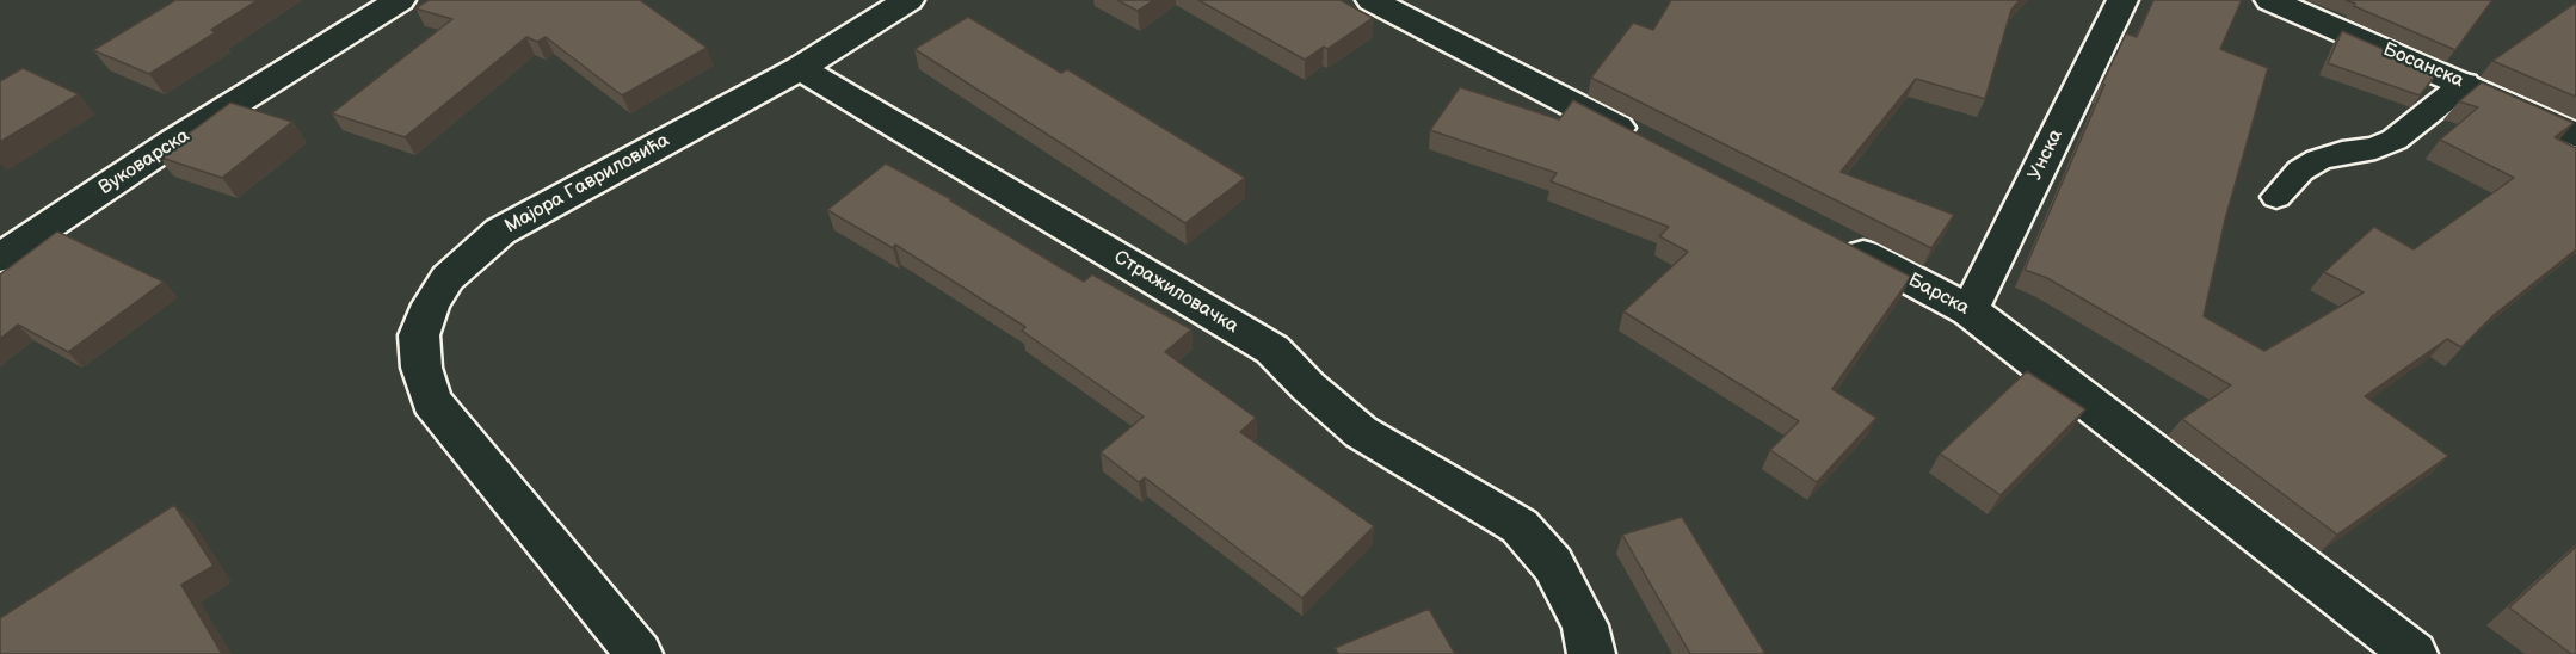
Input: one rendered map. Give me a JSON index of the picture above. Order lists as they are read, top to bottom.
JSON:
{
  "streets": {
    "street": [
      "Босанска",
      "Унска",
      "Вуковарска",
      "Мајора Гавриловића",
      "Стражиловачка",
      "Барска"
    ]
  },
  "crossings": [
    ["Унска", "Барска"],
    ["Мајора Гавриловића", "Стражиловачка"]
  ]
}
